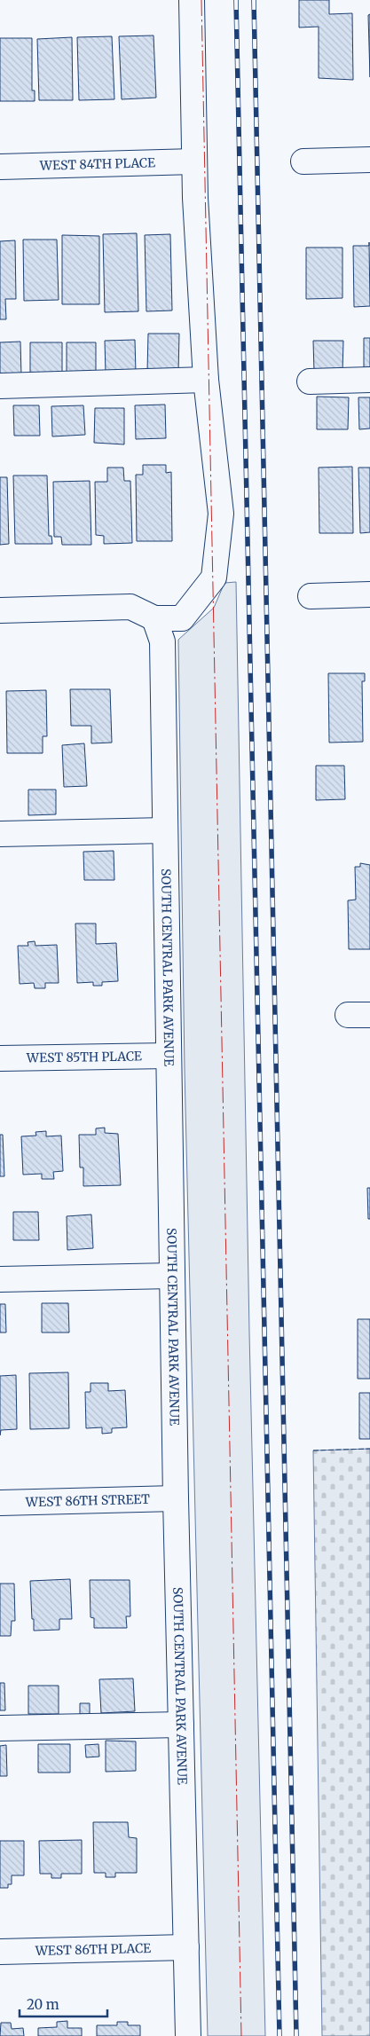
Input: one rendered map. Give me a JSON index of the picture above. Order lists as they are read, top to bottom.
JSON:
{
  "streets": {
    "street": [
      "WEST 84TH PLACE",
      "SOUTH CENTRAL PARK AVENUE",
      "WEST 85TH PLACE",
      "WEST 86TH STREET",
      "WEST 86TH PLACE"
    ]
  },
  "crossings": [
    ["SOUTH CENTRAL PARK AVENUE", "WEST 85TH PLACE"],
    ["SOUTH CENTRAL PARK AVENUE", "WEST 86TH STREET"],
    ["SOUTH CENTRAL PARK AVENUE", "WEST 86TH PLACE"]
  ],
  "scale_bar": "20 m"
}
